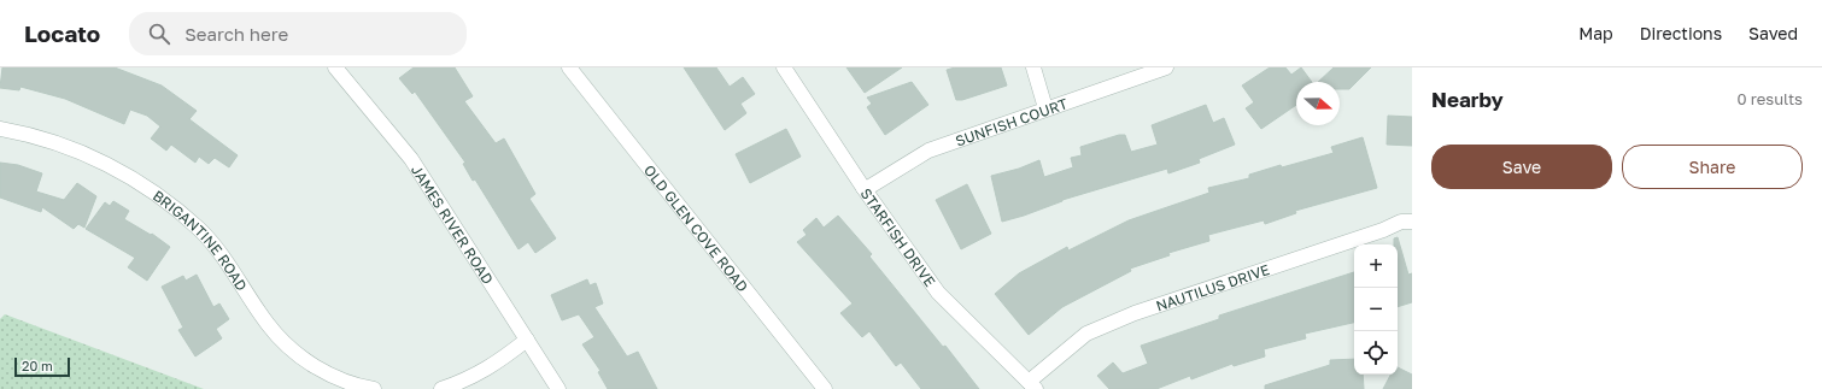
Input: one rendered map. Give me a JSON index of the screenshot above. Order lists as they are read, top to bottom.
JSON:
{
  "streets": {
    "street": [
      "SUNFISH COURT",
      "JAMES RIVER ROAD",
      "OLD GLEN COVE ROAD",
      "STARFISH DRIVE",
      "BRIGANTINE ROAD",
      "NAUTILUS DRIVE"
    ]
  },
  "crossings": [
    ["SUNFISH COURT", "STARFISH DRIVE"],
    ["STARFISH DRIVE", "NAUTILUS DRIVE"]
  ],
  "scale_bar": "20 m",
  "north": "right",
  "page": {
    "header": "Locato",
    "search": "Search here",
    "nav": ["Map", "Directions", "Saved"],
    "heading": ["Nearby", "0 results"],
    "buttons": ["Save", "Share"],
    "map_buttons": ["+", "−"],
    "scale": "20 m"
  }
}
